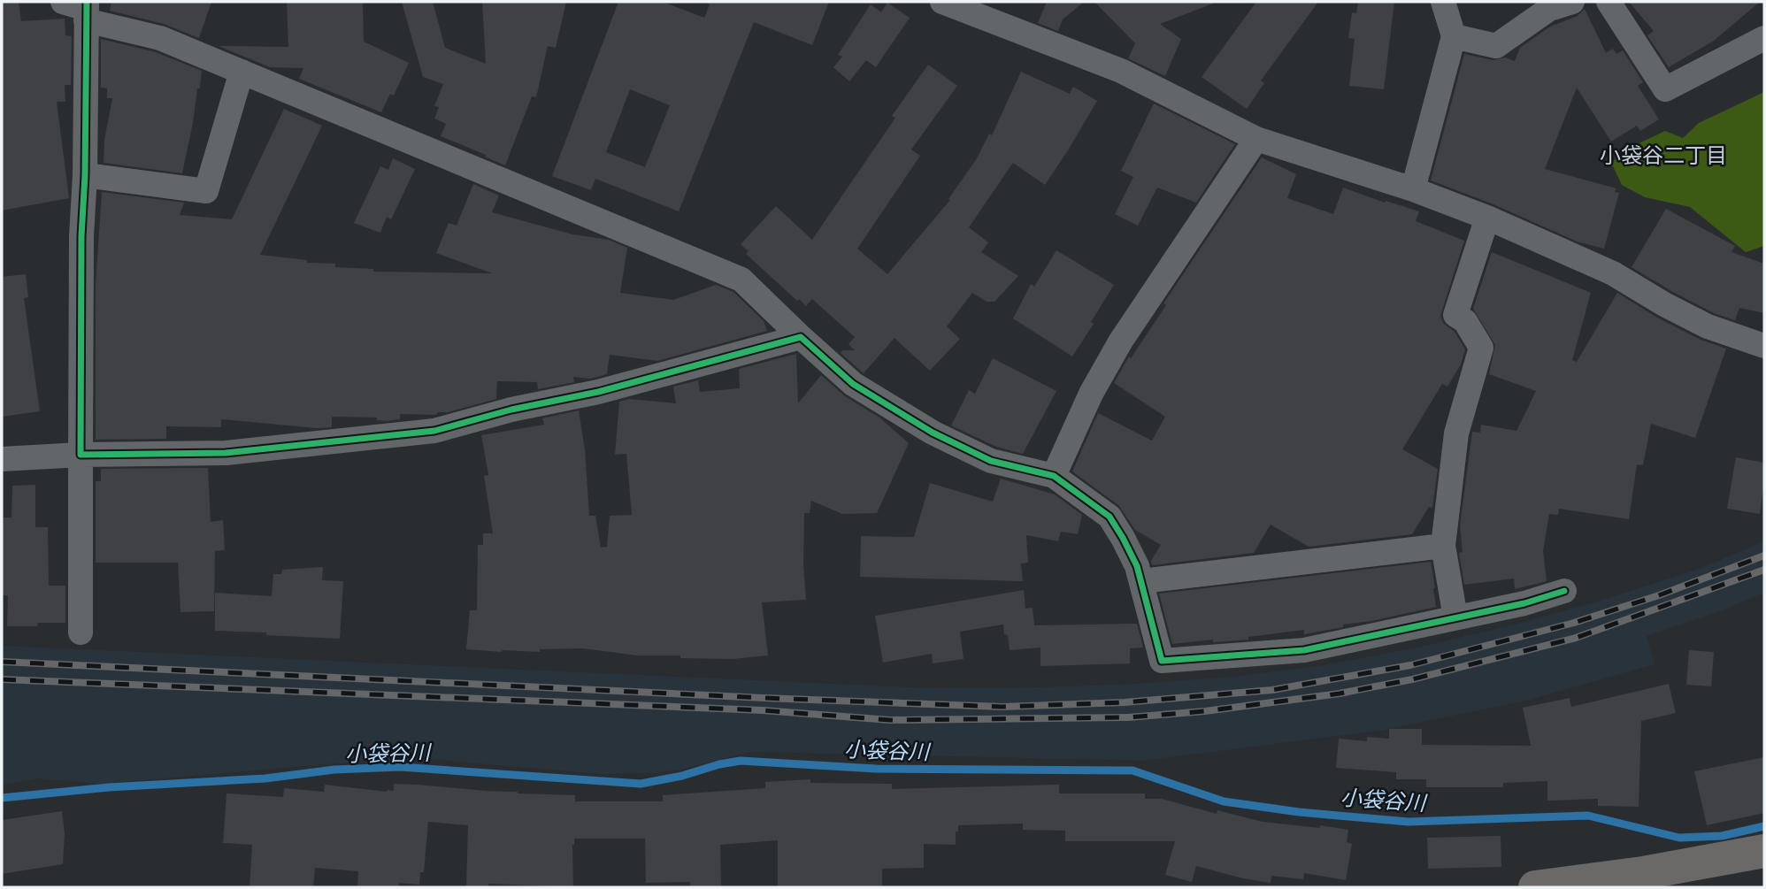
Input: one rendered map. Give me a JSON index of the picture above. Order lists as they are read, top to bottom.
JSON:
{
  "districts": ["小袋谷二丁目"],
  "water": ["小袋谷川"]
}
